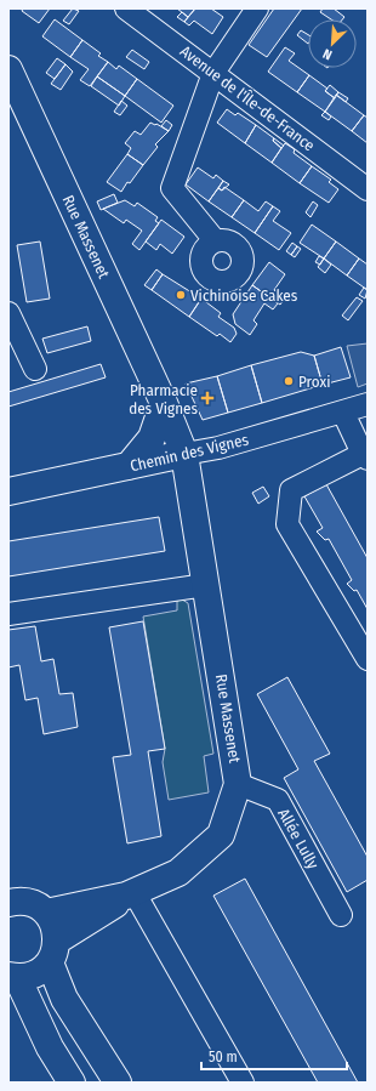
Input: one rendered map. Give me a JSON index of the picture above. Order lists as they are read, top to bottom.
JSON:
{
  "streets": {
    "main road": ["Rue Massenet", "Chemin des Vignes"],
    "street": ["Avenue de l'Île-de-France", "Allée Lully"]
  },
  "crossings": [
    ["Rue Massenet", "Chemin des Vignes"],
    ["Rue Massenet", "Allée Lully"]
  ],
  "places": {
    "other": ["Vichinoise Cakes", "Proxi"],
    "health": ["Pharmacie des Vignes"]
  },
  "scale_bar": "50 m",
  "north": "bottom left"
}
